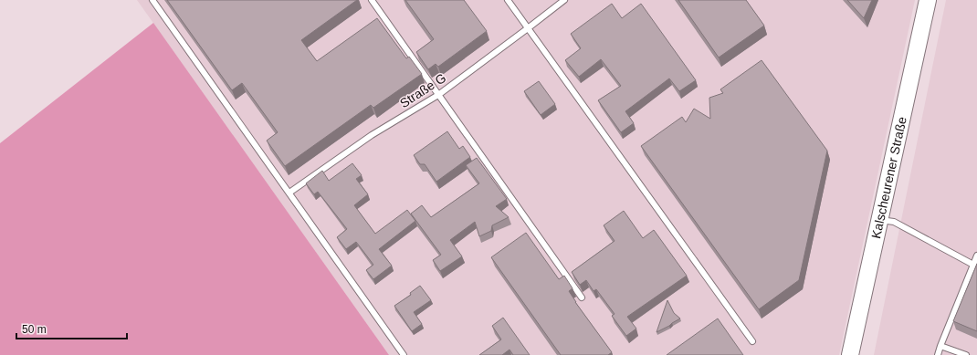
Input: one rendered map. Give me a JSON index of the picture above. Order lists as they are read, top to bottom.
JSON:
{
  "streets": {
    "main road": ["Kalscheurener Straße"],
    "lane": ["Straße G"]
  },
  "scale_bar": "50 m"
}
